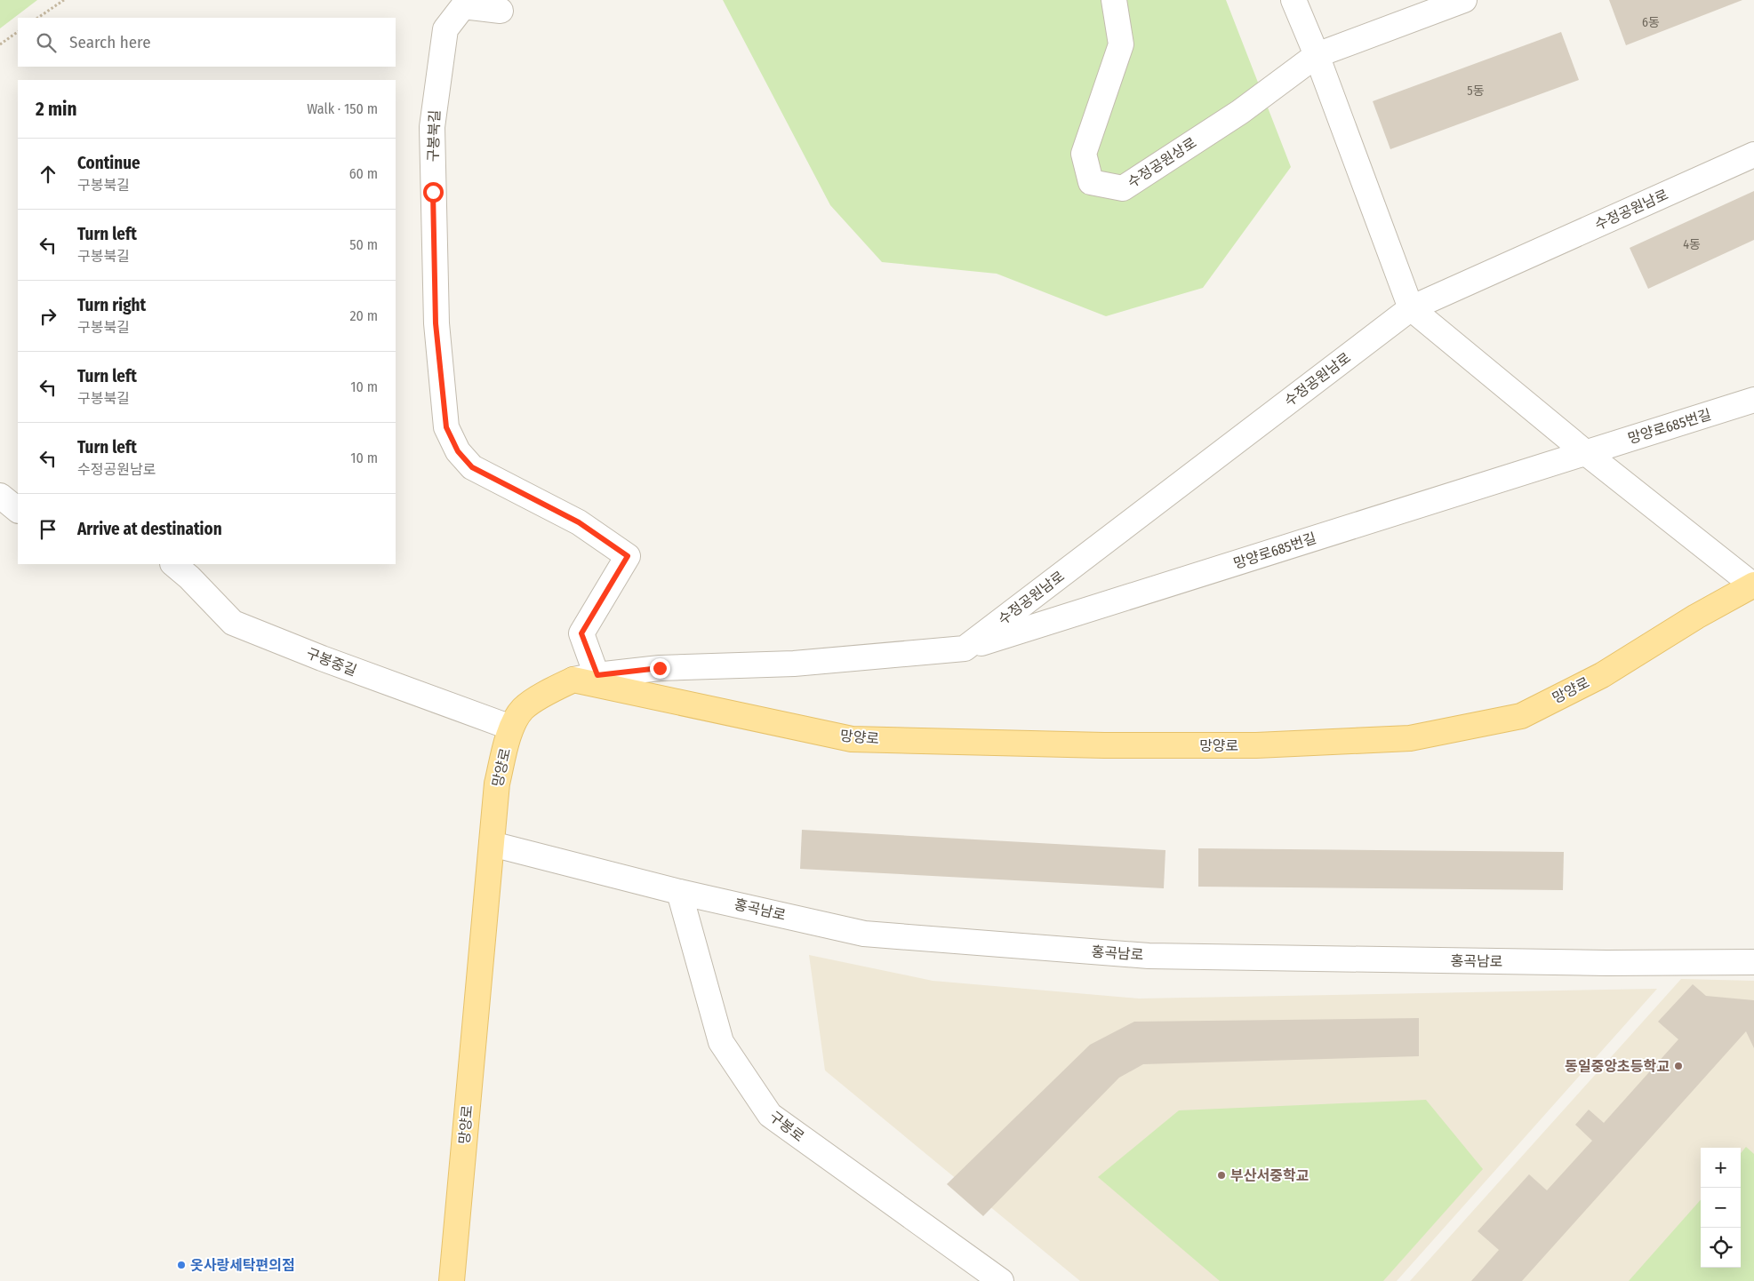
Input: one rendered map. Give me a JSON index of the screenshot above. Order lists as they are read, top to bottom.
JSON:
{
  "streets": {
    "main road": ["망양로"],
    "street": [
      "구봉북길",
      "수정공원상로",
      "수정공원남로",
      "망양로685번길",
      "구봉중길",
      "홍곡남로",
      "구봉로"
    ]
  },
  "crossings": [
    ["수정공원남로", "망양로685번길"],
    ["망양로685번길", "망양로"],
    ["구봉중길", "망양로"],
    ["망양로", "홍곡남로"],
    ["홍곡남로", "구봉로"]
  ],
  "places": ["동일중앙초등학교", "부산서중학교", "옷사랑세탁편의점"],
  "house_numbers": ["6동", "5동", "4동"],
  "page": {
    "search": "Search here",
    "heading": ["2 min", "Walk · 150 m"],
    "list": [
      ["Continue", "구봉북길", "60 m"],
      ["Turn left", "구봉북길", "50 m"],
      ["Turn right", "구봉북길", "20 m"],
      ["Turn left", "구봉북길", "10 m"],
      ["Turn left", "수정공원남로", "10 m"],
      "Arrive at destination"
    ],
    "map_buttons": ["+", "−"]
  }
}
